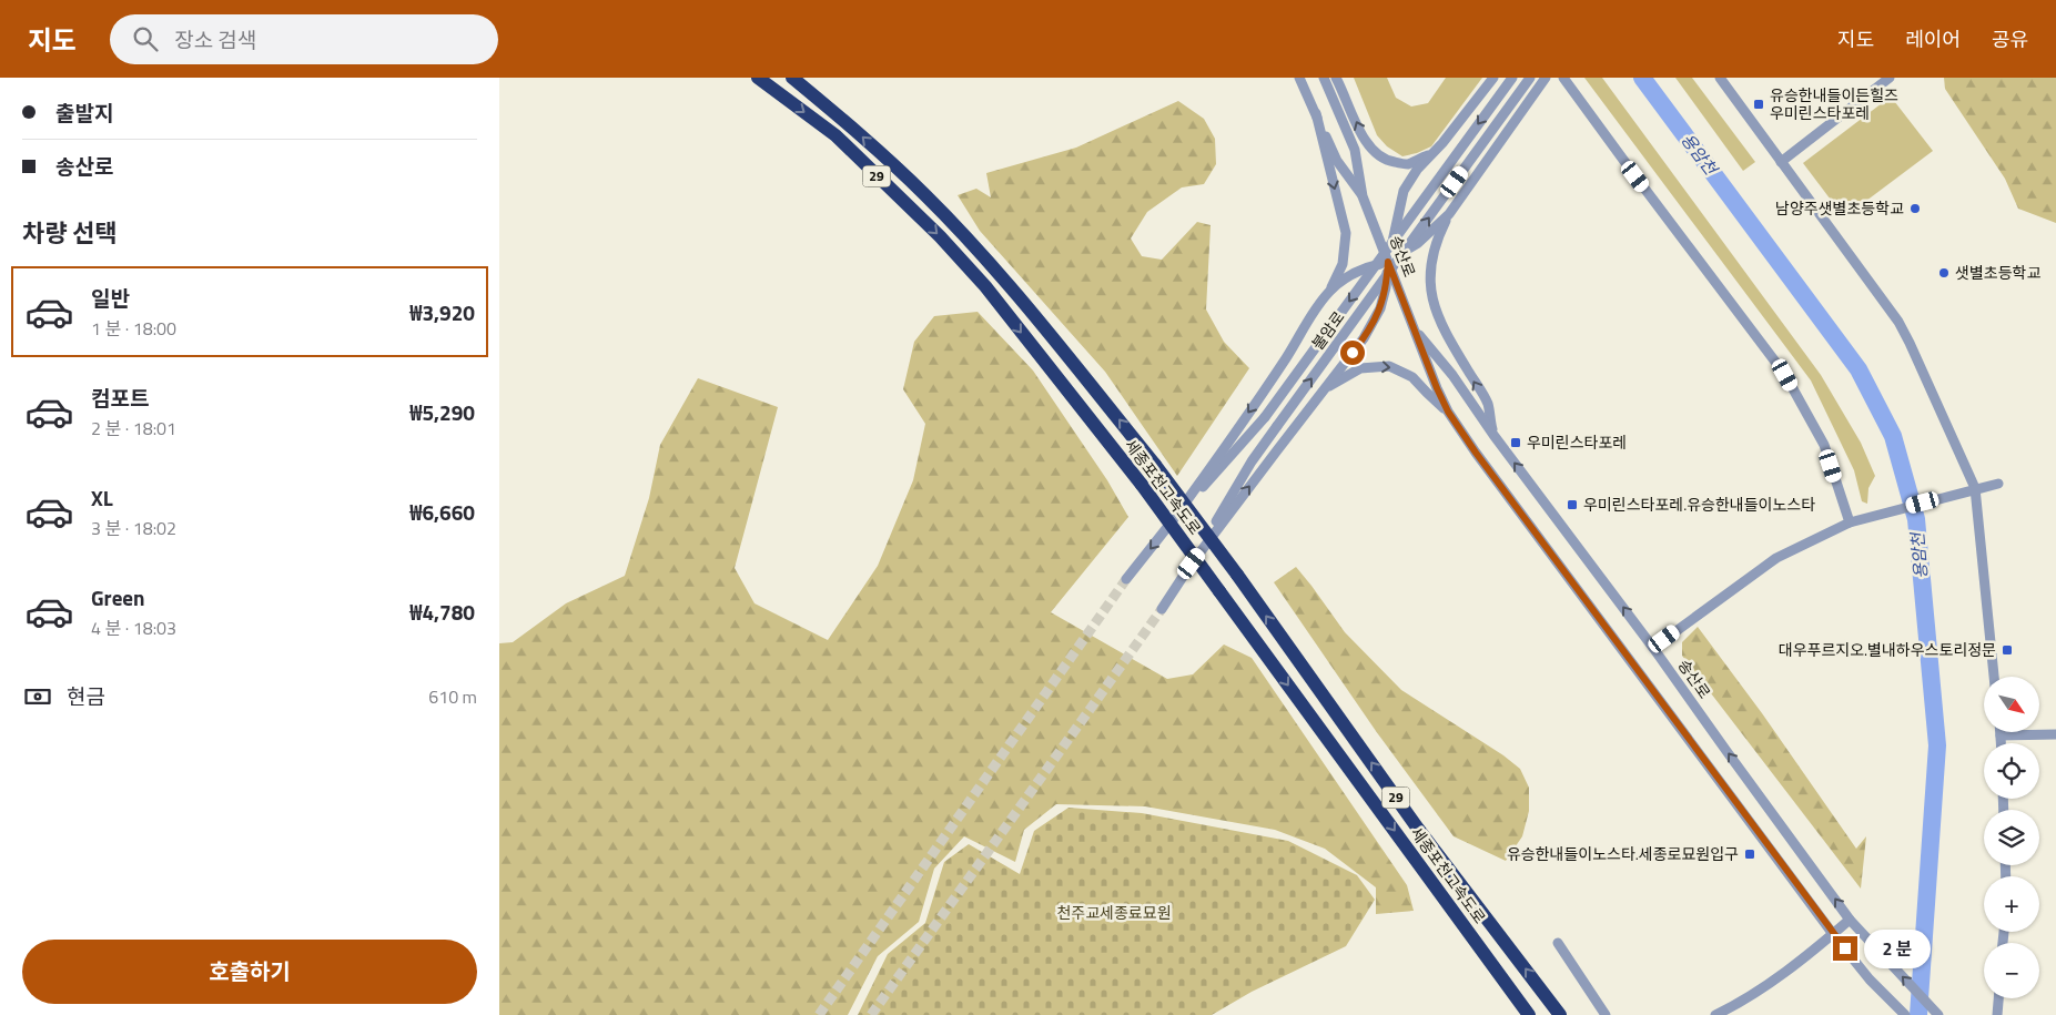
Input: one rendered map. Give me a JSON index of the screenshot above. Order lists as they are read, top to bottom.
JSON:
{
  "streets": {
    "highway": ["29", "세종포천고속도로"],
    "street": ["송산로", "불암로"]
  },
  "water": ["용암천"],
  "parks": ["천주교세종료묘원"],
  "places": {
    "transit": [
      "유승한내들이든힐즈 우미린스타포레",
      "우미린스타포레",
      "우미린스타포레.유승한내들이노스타",
      "대우푸르지오.별내하우스토리정문",
      "유승한내들이노스타.세종로묘원입구"
    ],
    "other": ["남양주샛별초등학교", "샛별초등학교"]
  },
  "north": "bottom right",
  "page": {
    "header": "지도",
    "search": "장소 검색",
    "nav": ["지도", "레이어", "공유"],
    "banner": ["출발지", "송산로"],
    "heading": "차량 선택",
    "list": [
      {
        "name": "일반",
        "note": "1 분 · 18:00",
        "value": "₩3,920"
      },
      {
        "name": "컴포트",
        "note": "2 분 · 18:01",
        "value": "₩5,290"
      },
      {
        "name": "XL",
        "note": "3 분 · 18:02",
        "value": "₩6,660"
      },
      {
        "name": "Green",
        "note": "4 분 · 18:03",
        "value": "₩4,780"
      }
    ],
    "pay": ["현금", "610 m"],
    "map_buttons": ["+", "−"],
    "buttons": "호출하기",
    "bubble": "2 분"
  }
}
